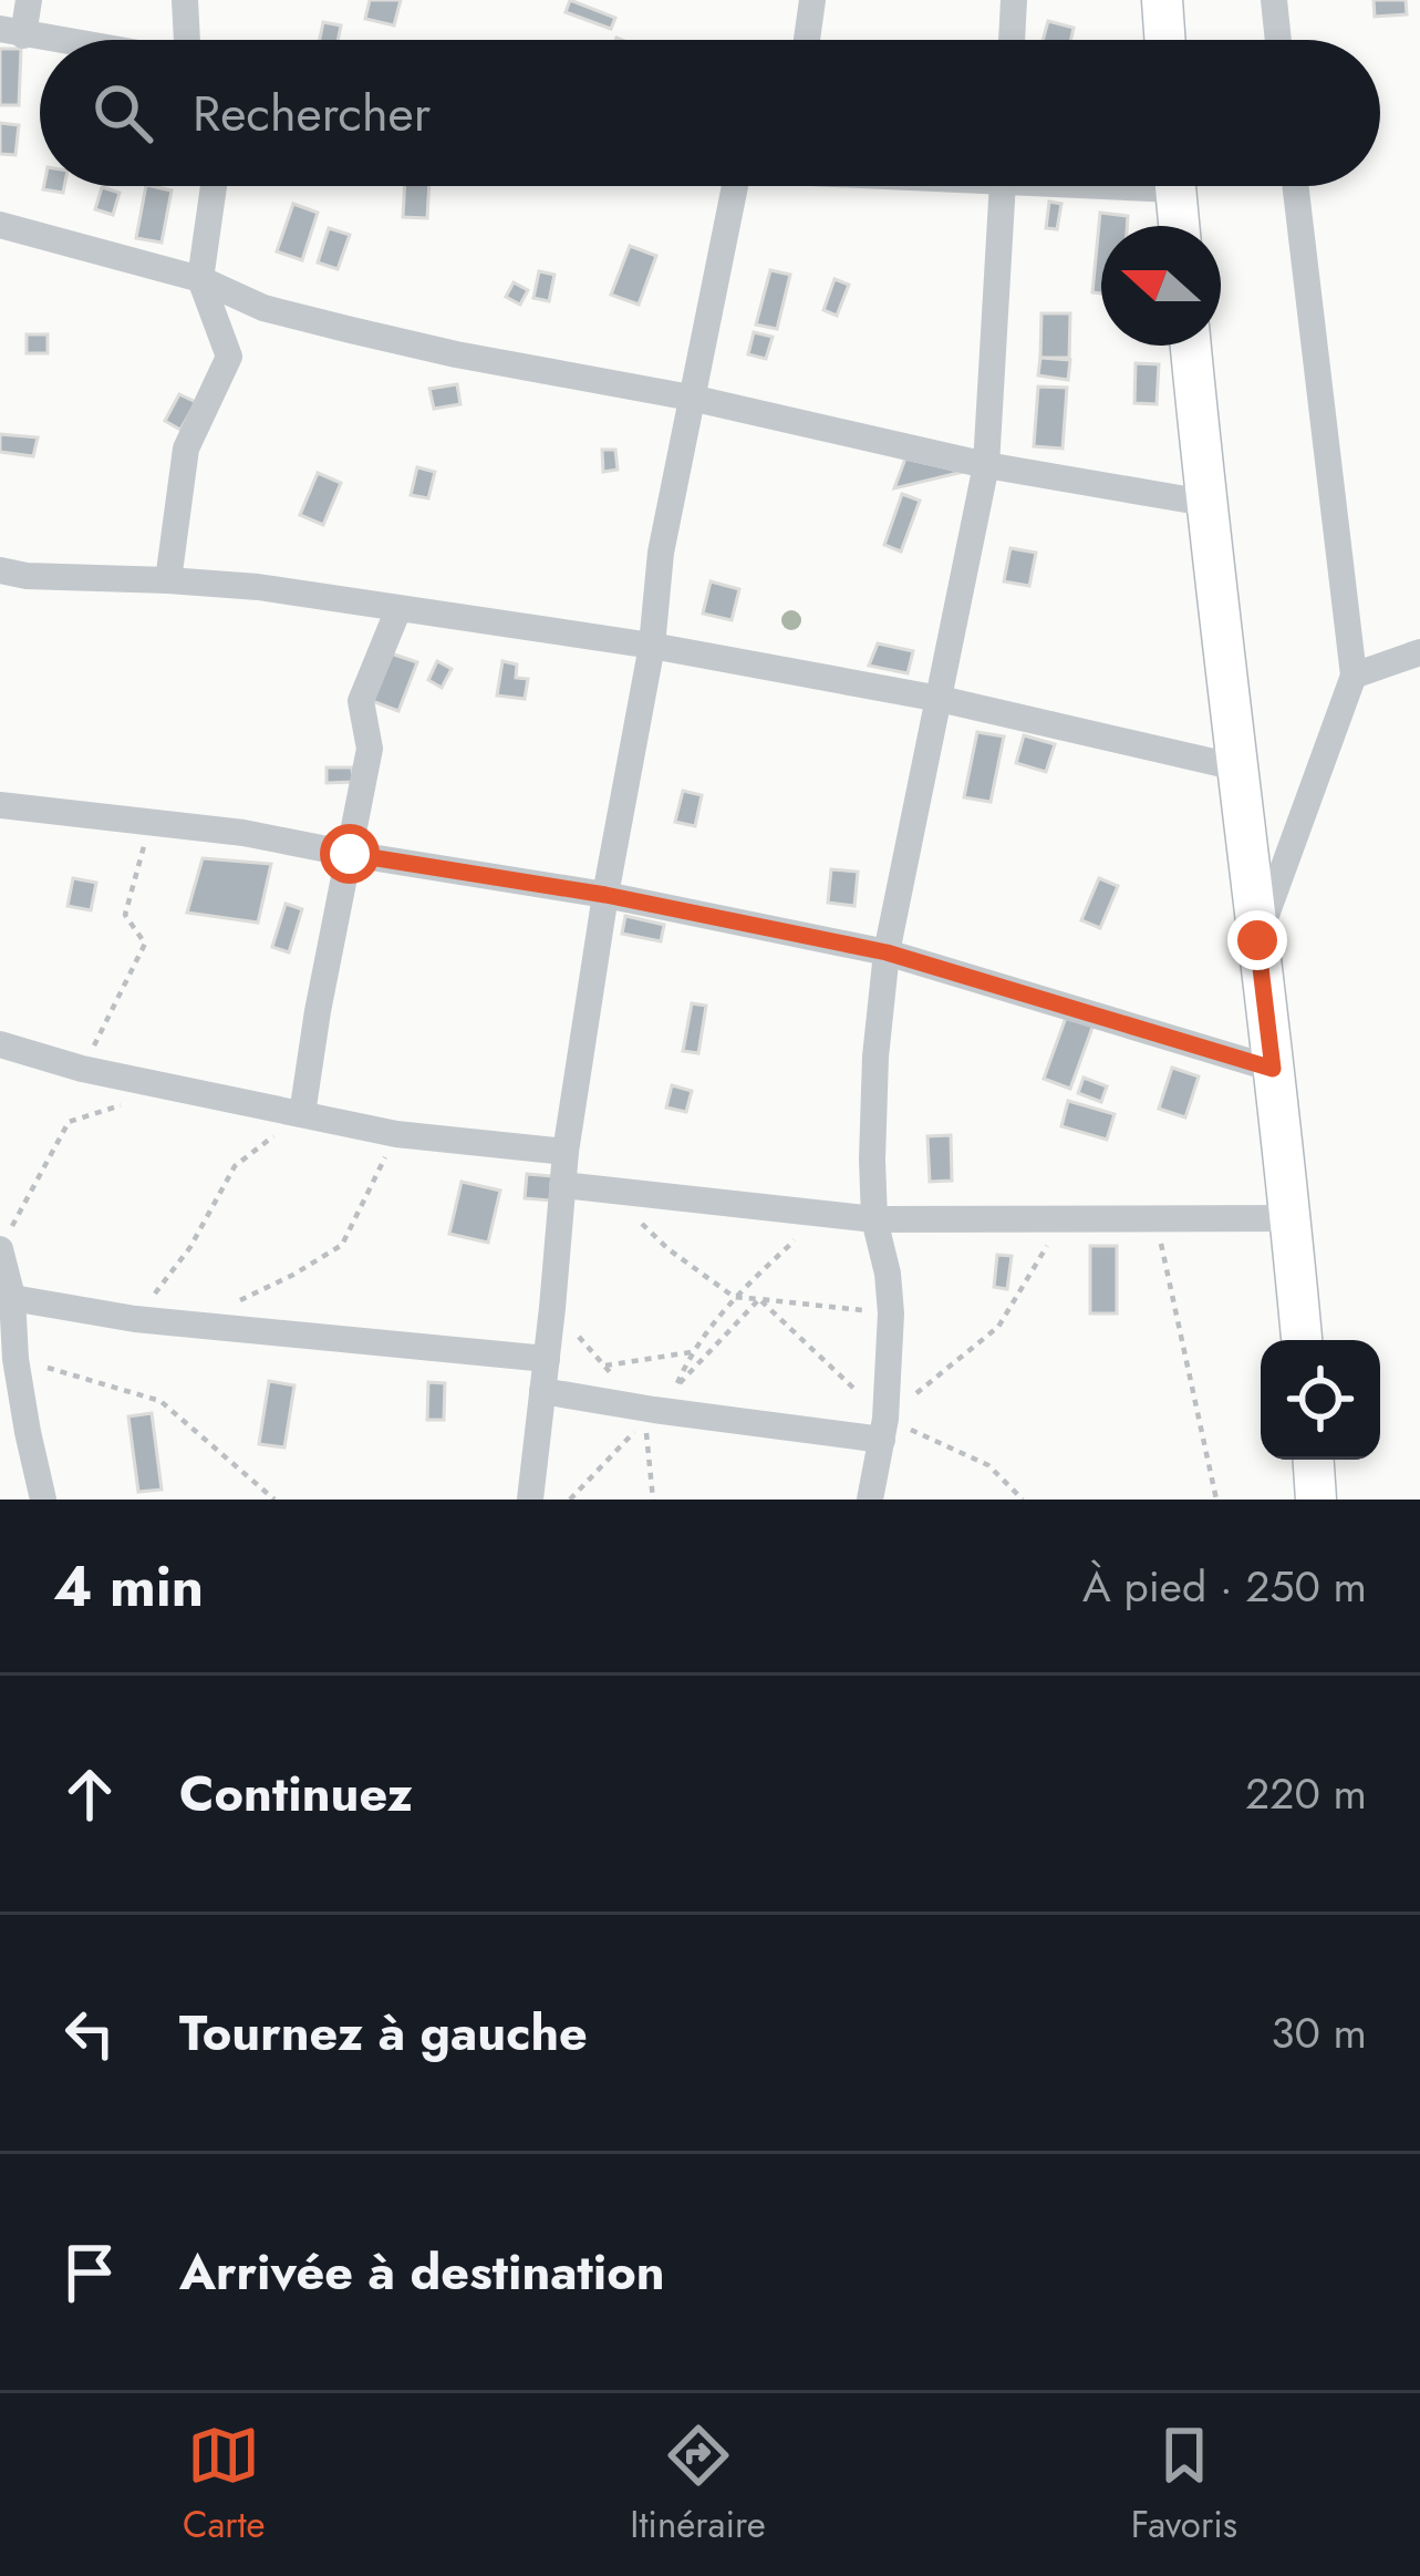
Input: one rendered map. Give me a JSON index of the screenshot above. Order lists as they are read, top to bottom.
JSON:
{
  "north": "left",
  "page": {
    "search": "Rechercher",
    "heading": ["4 min", "À pied · 250 m"],
    "list": [
      ["Continuez", "220 m"],
      ["Tournez à gauche", "30 m"],
      "Arrivée à destination"
    ],
    "nav": ["Carte", "Itinéraire", "Favoris"]
  }
}
